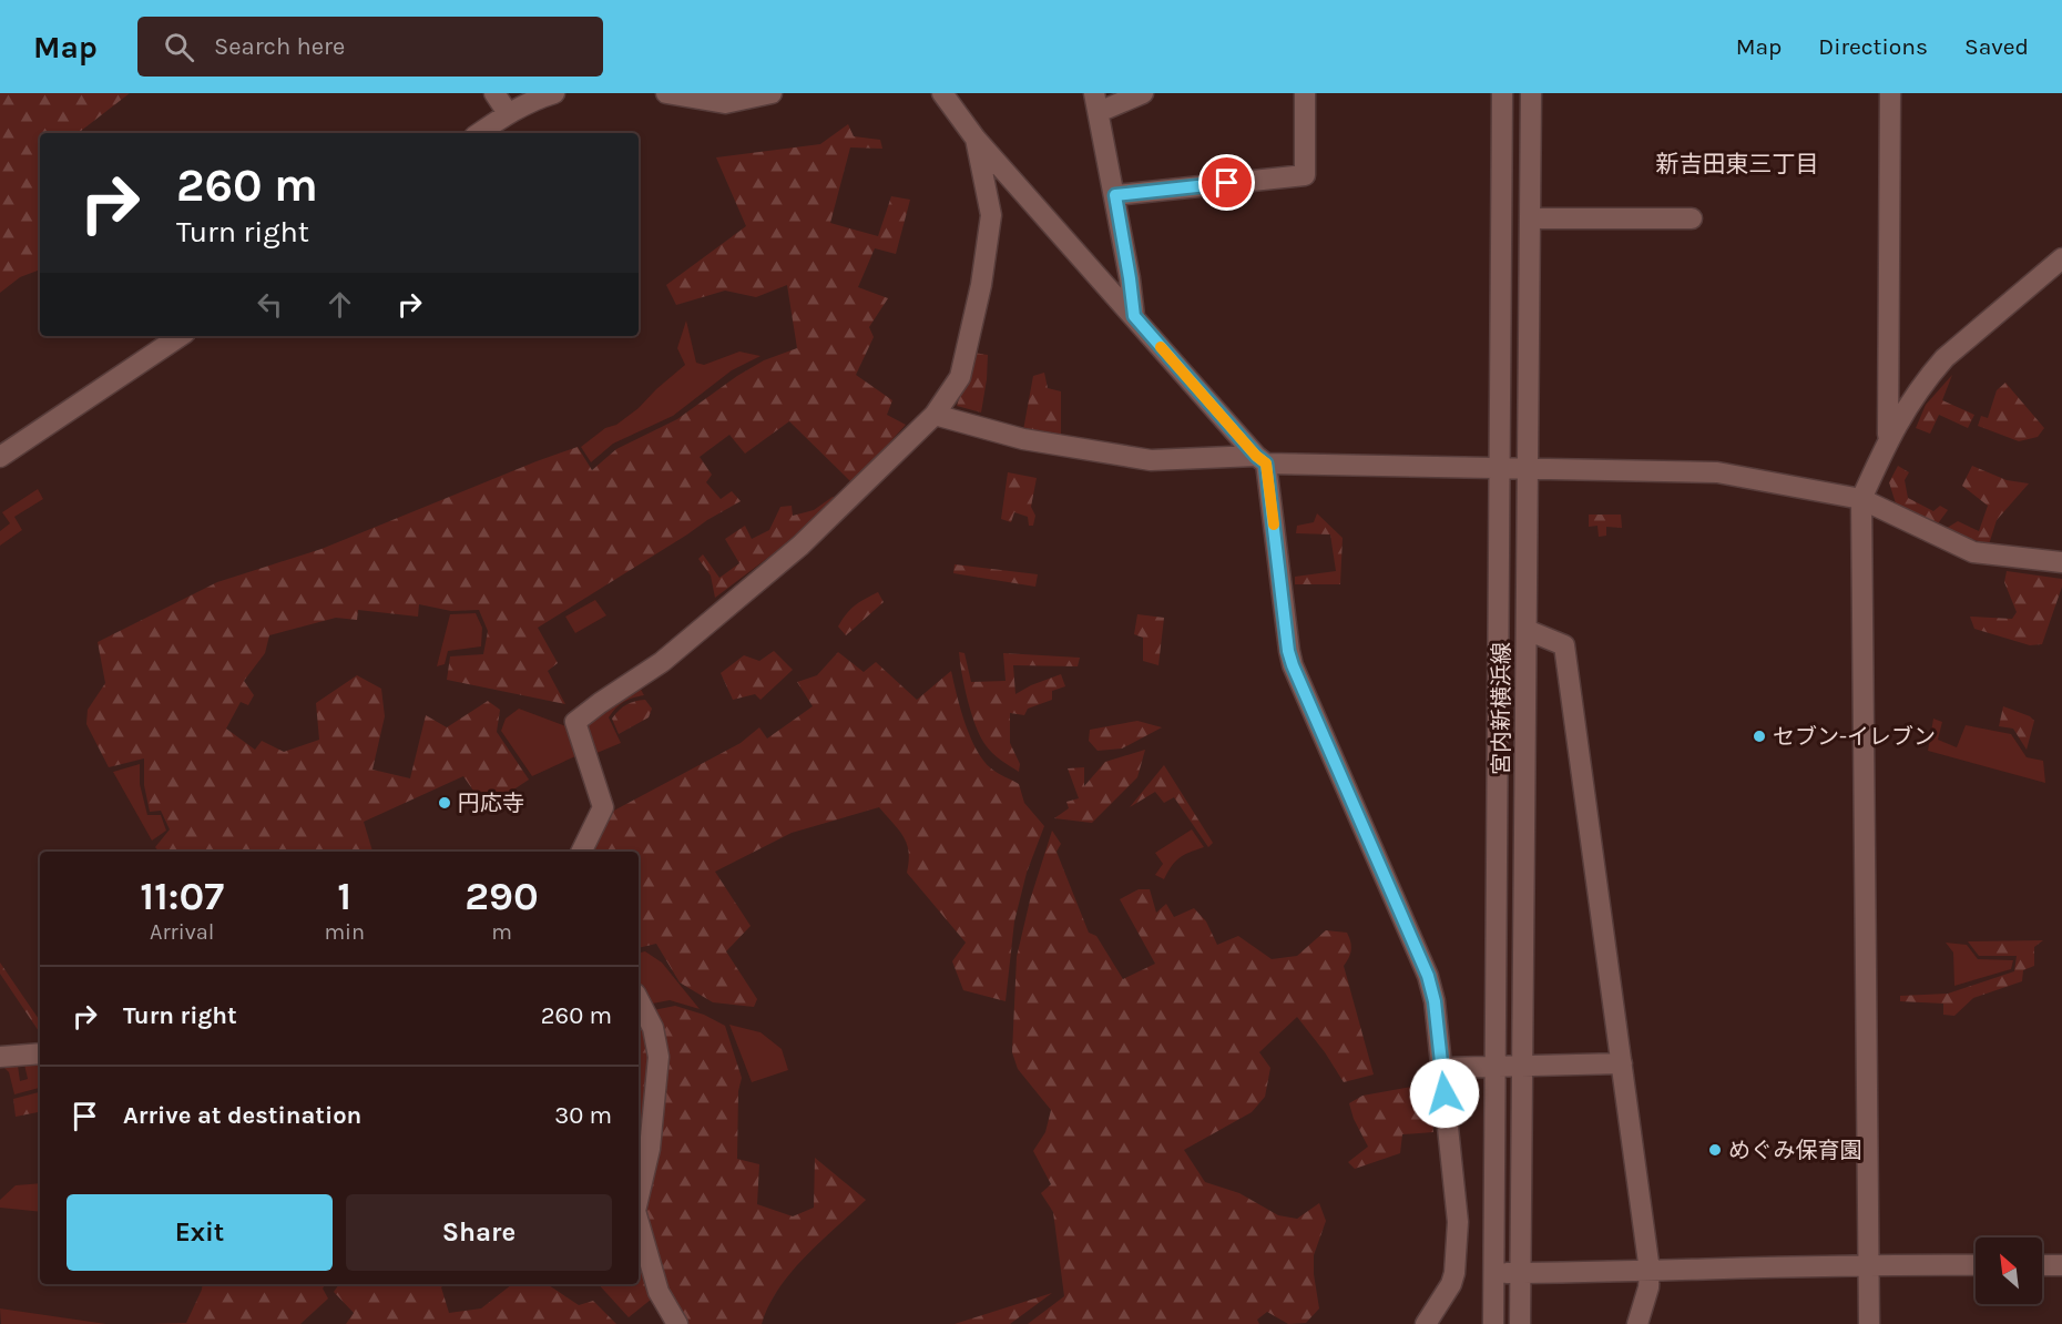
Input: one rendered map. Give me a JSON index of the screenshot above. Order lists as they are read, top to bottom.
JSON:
{
  "streets": {
    "street": ["宮内新横浜線"]
  },
  "districts": ["新吉田東三丁目"],
  "places": ["セブン-イレブン", "円応寺", "めぐみ保育園"],
  "north": "top left",
  "page": {
    "header": "Map",
    "search": "Search here",
    "nav": ["Map", "Directions", "Saved"],
    "turn": ["260 m", "Turn right"],
    "eta": [
      "11:07",
      "Arrival",
      "1",
      "min",
      "290",
      "m"
    ],
    "list": [
      {
        "name": "Turn right",
        "value": "260 m"
      },
      {
        "name": "Arrive at destination",
        "value": "30 m"
      }
    ],
    "buttons": ["Exit", "Share"]
  }
}
